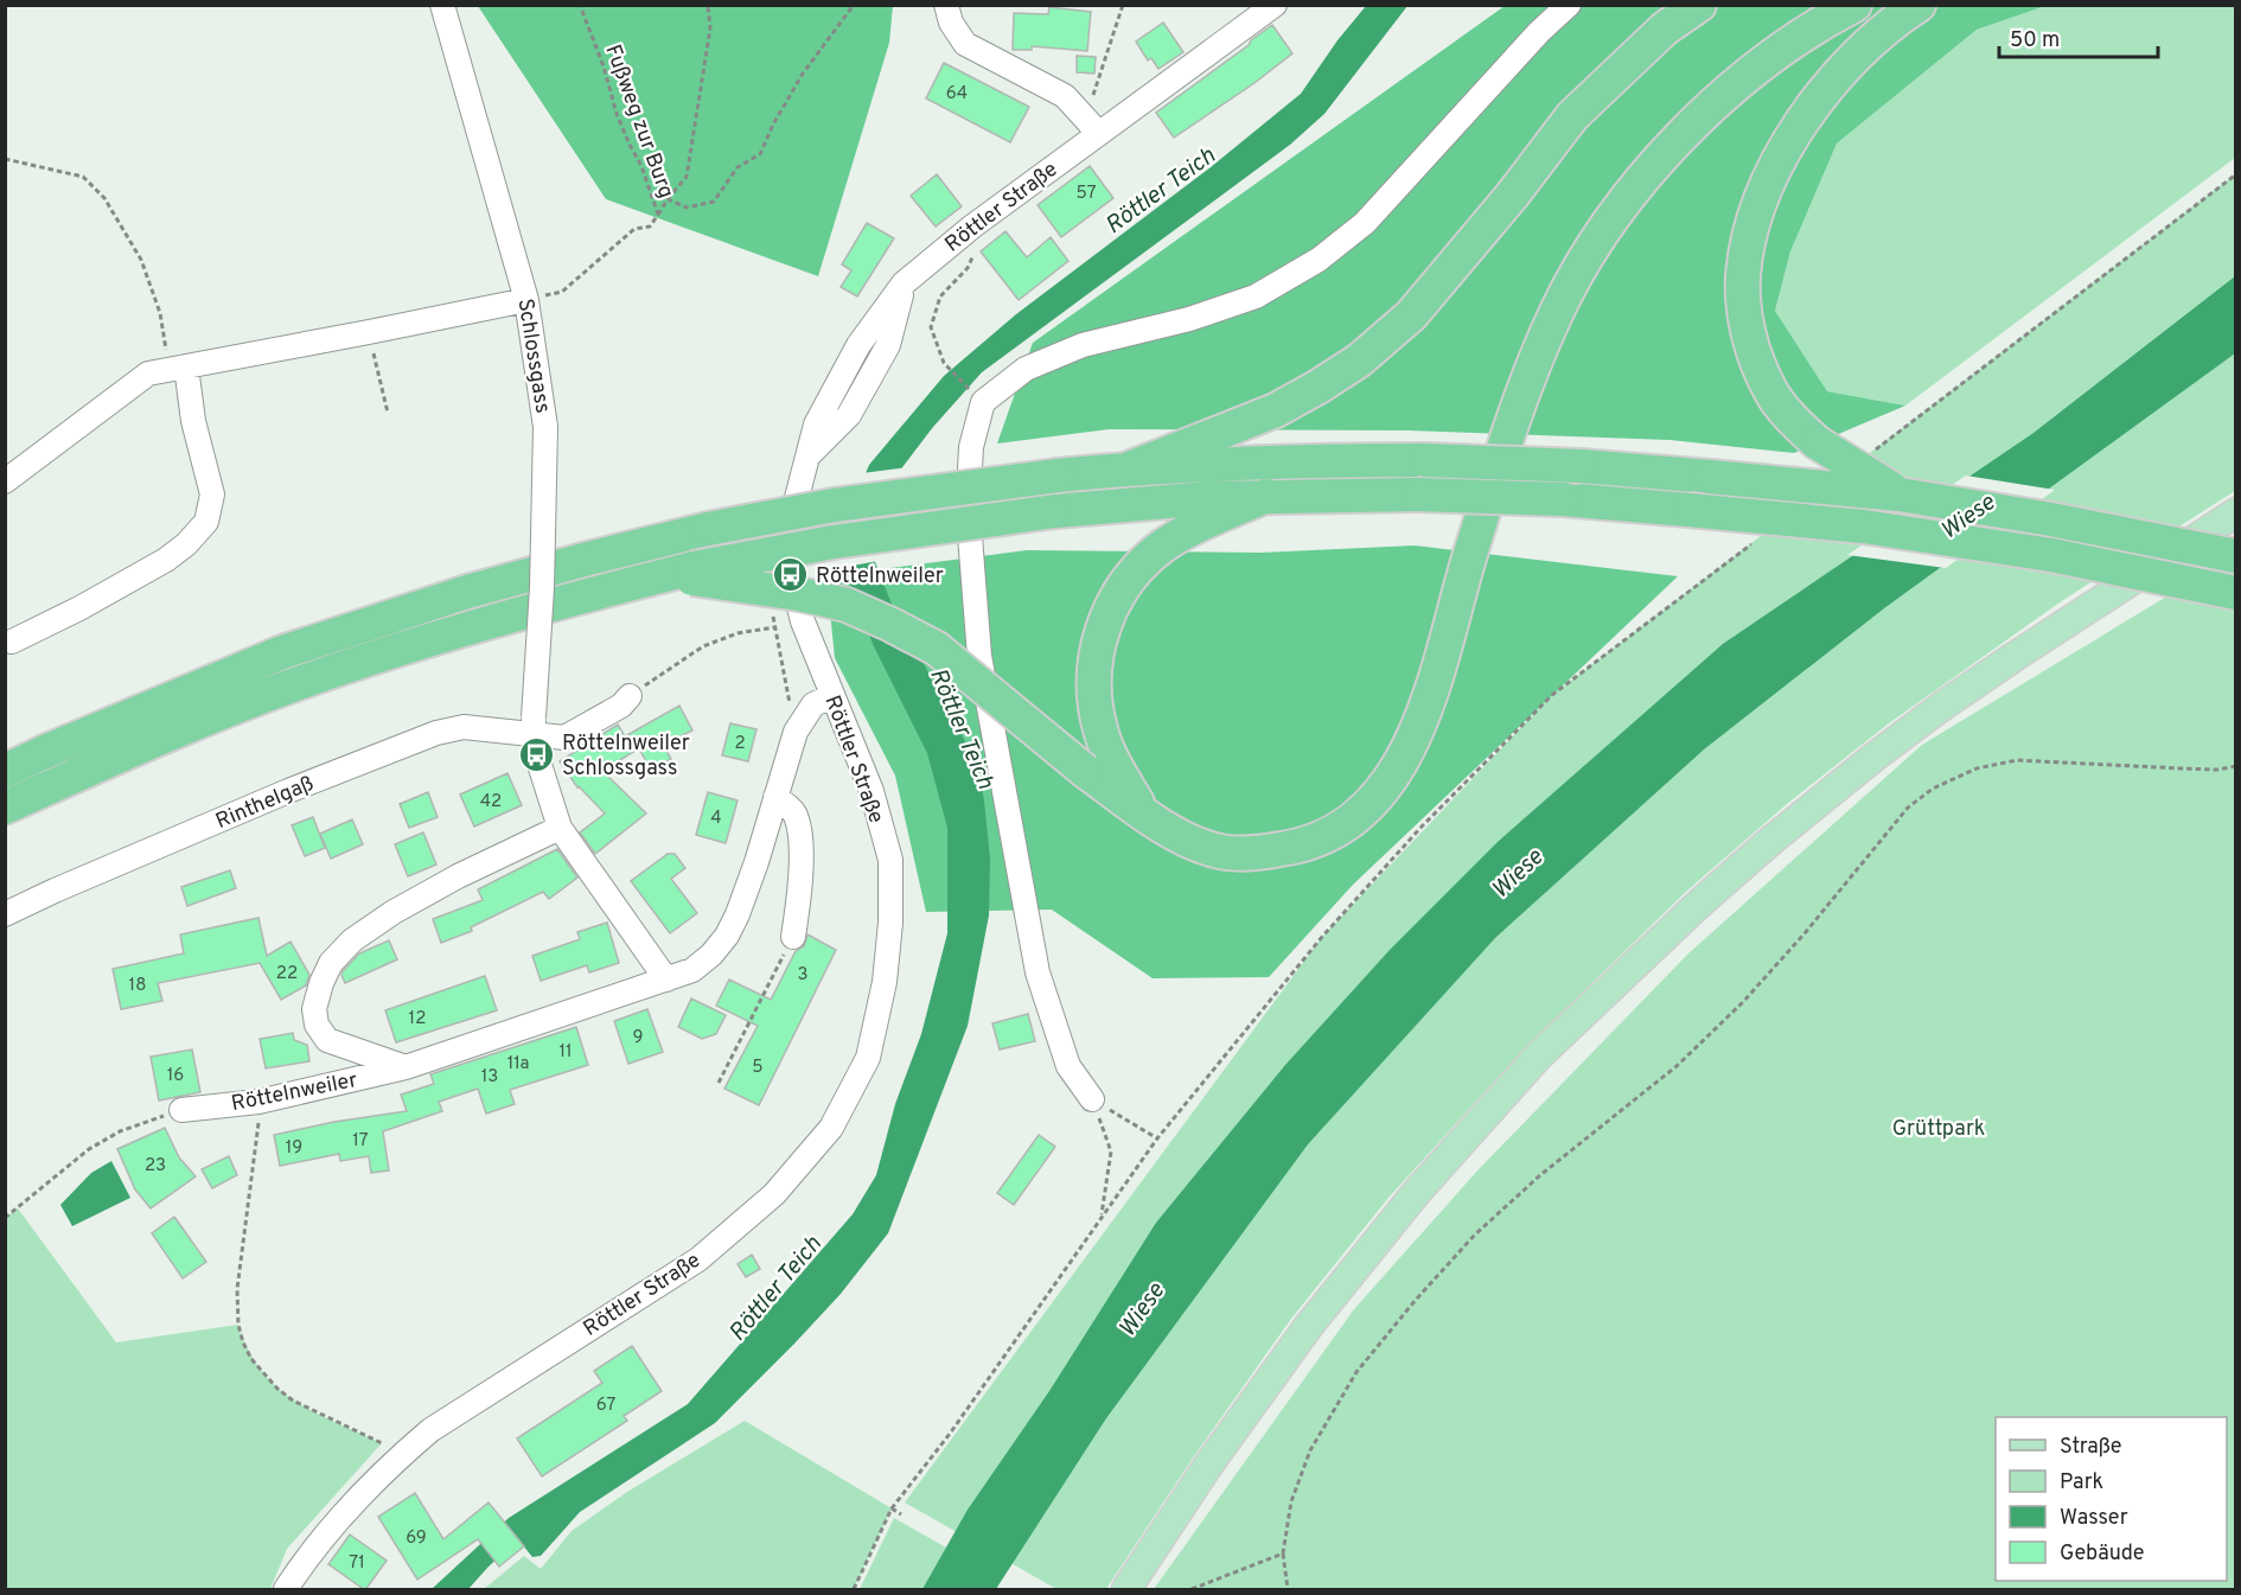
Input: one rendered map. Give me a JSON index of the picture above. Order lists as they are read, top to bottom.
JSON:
{
  "streets": {
    "street": [
      "Röttler Straße",
      "Schlossgass",
      "Rinthelgaß",
      "Röttelnweiler"
    ],
    "path": ["Fußweg zur Burg"]
  },
  "crossings": [
    ["Fußweg zur Burg", "Schlossgass"],
    ["Röttler Straße", "Röttelnweiler"],
    ["Schlossgass", "Rinthelgaß"]
  ],
  "water": ["Röttler Teich", "Wiese"],
  "parks": ["Grüttpark"],
  "places": {
    "bus stop": ["Röttelnweiler", "Röttelnweiler Schlossgass"]
  },
  "house_numbers": [
    "64",
    "57",
    "2",
    "42",
    "4",
    "22",
    "3",
    "18",
    "12",
    "9",
    "11",
    "11a",
    "5",
    "16",
    "13",
    "17",
    "19",
    "23",
    "67",
    "69",
    "71"
  ],
  "legend": [
    "Straße",
    "Park",
    "Wasser",
    "Gebäude"
  ],
  "scale_bar": "50 m"
}
